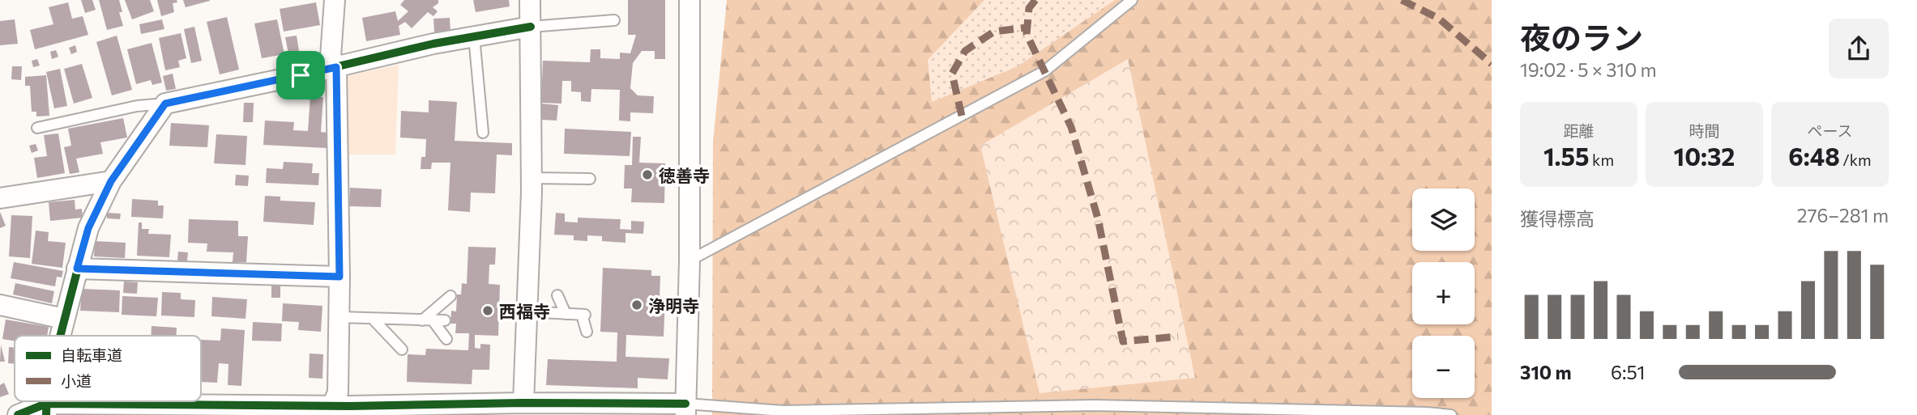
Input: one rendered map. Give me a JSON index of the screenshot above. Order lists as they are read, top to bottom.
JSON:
{
  "places": ["徳善寺", "浄明寺", "西福寺"],
  "legend": ["自転車道", "小道"],
  "page": {
    "heading": ["夜のラン", "19:02 · 5 × 310 m"],
    "stats": [
      ["距離", "1.55 km"],
      ["時間", "10:32"],
      ["ペース", "6:48 /km"]
    ],
    "map_buttons": ["+", "−"],
    "chart": ["獲得標高", "276–281 m"],
    "list": [
      {
        "name": "310 m",
        "note": "6:51"
      }
    ]
  }
}
